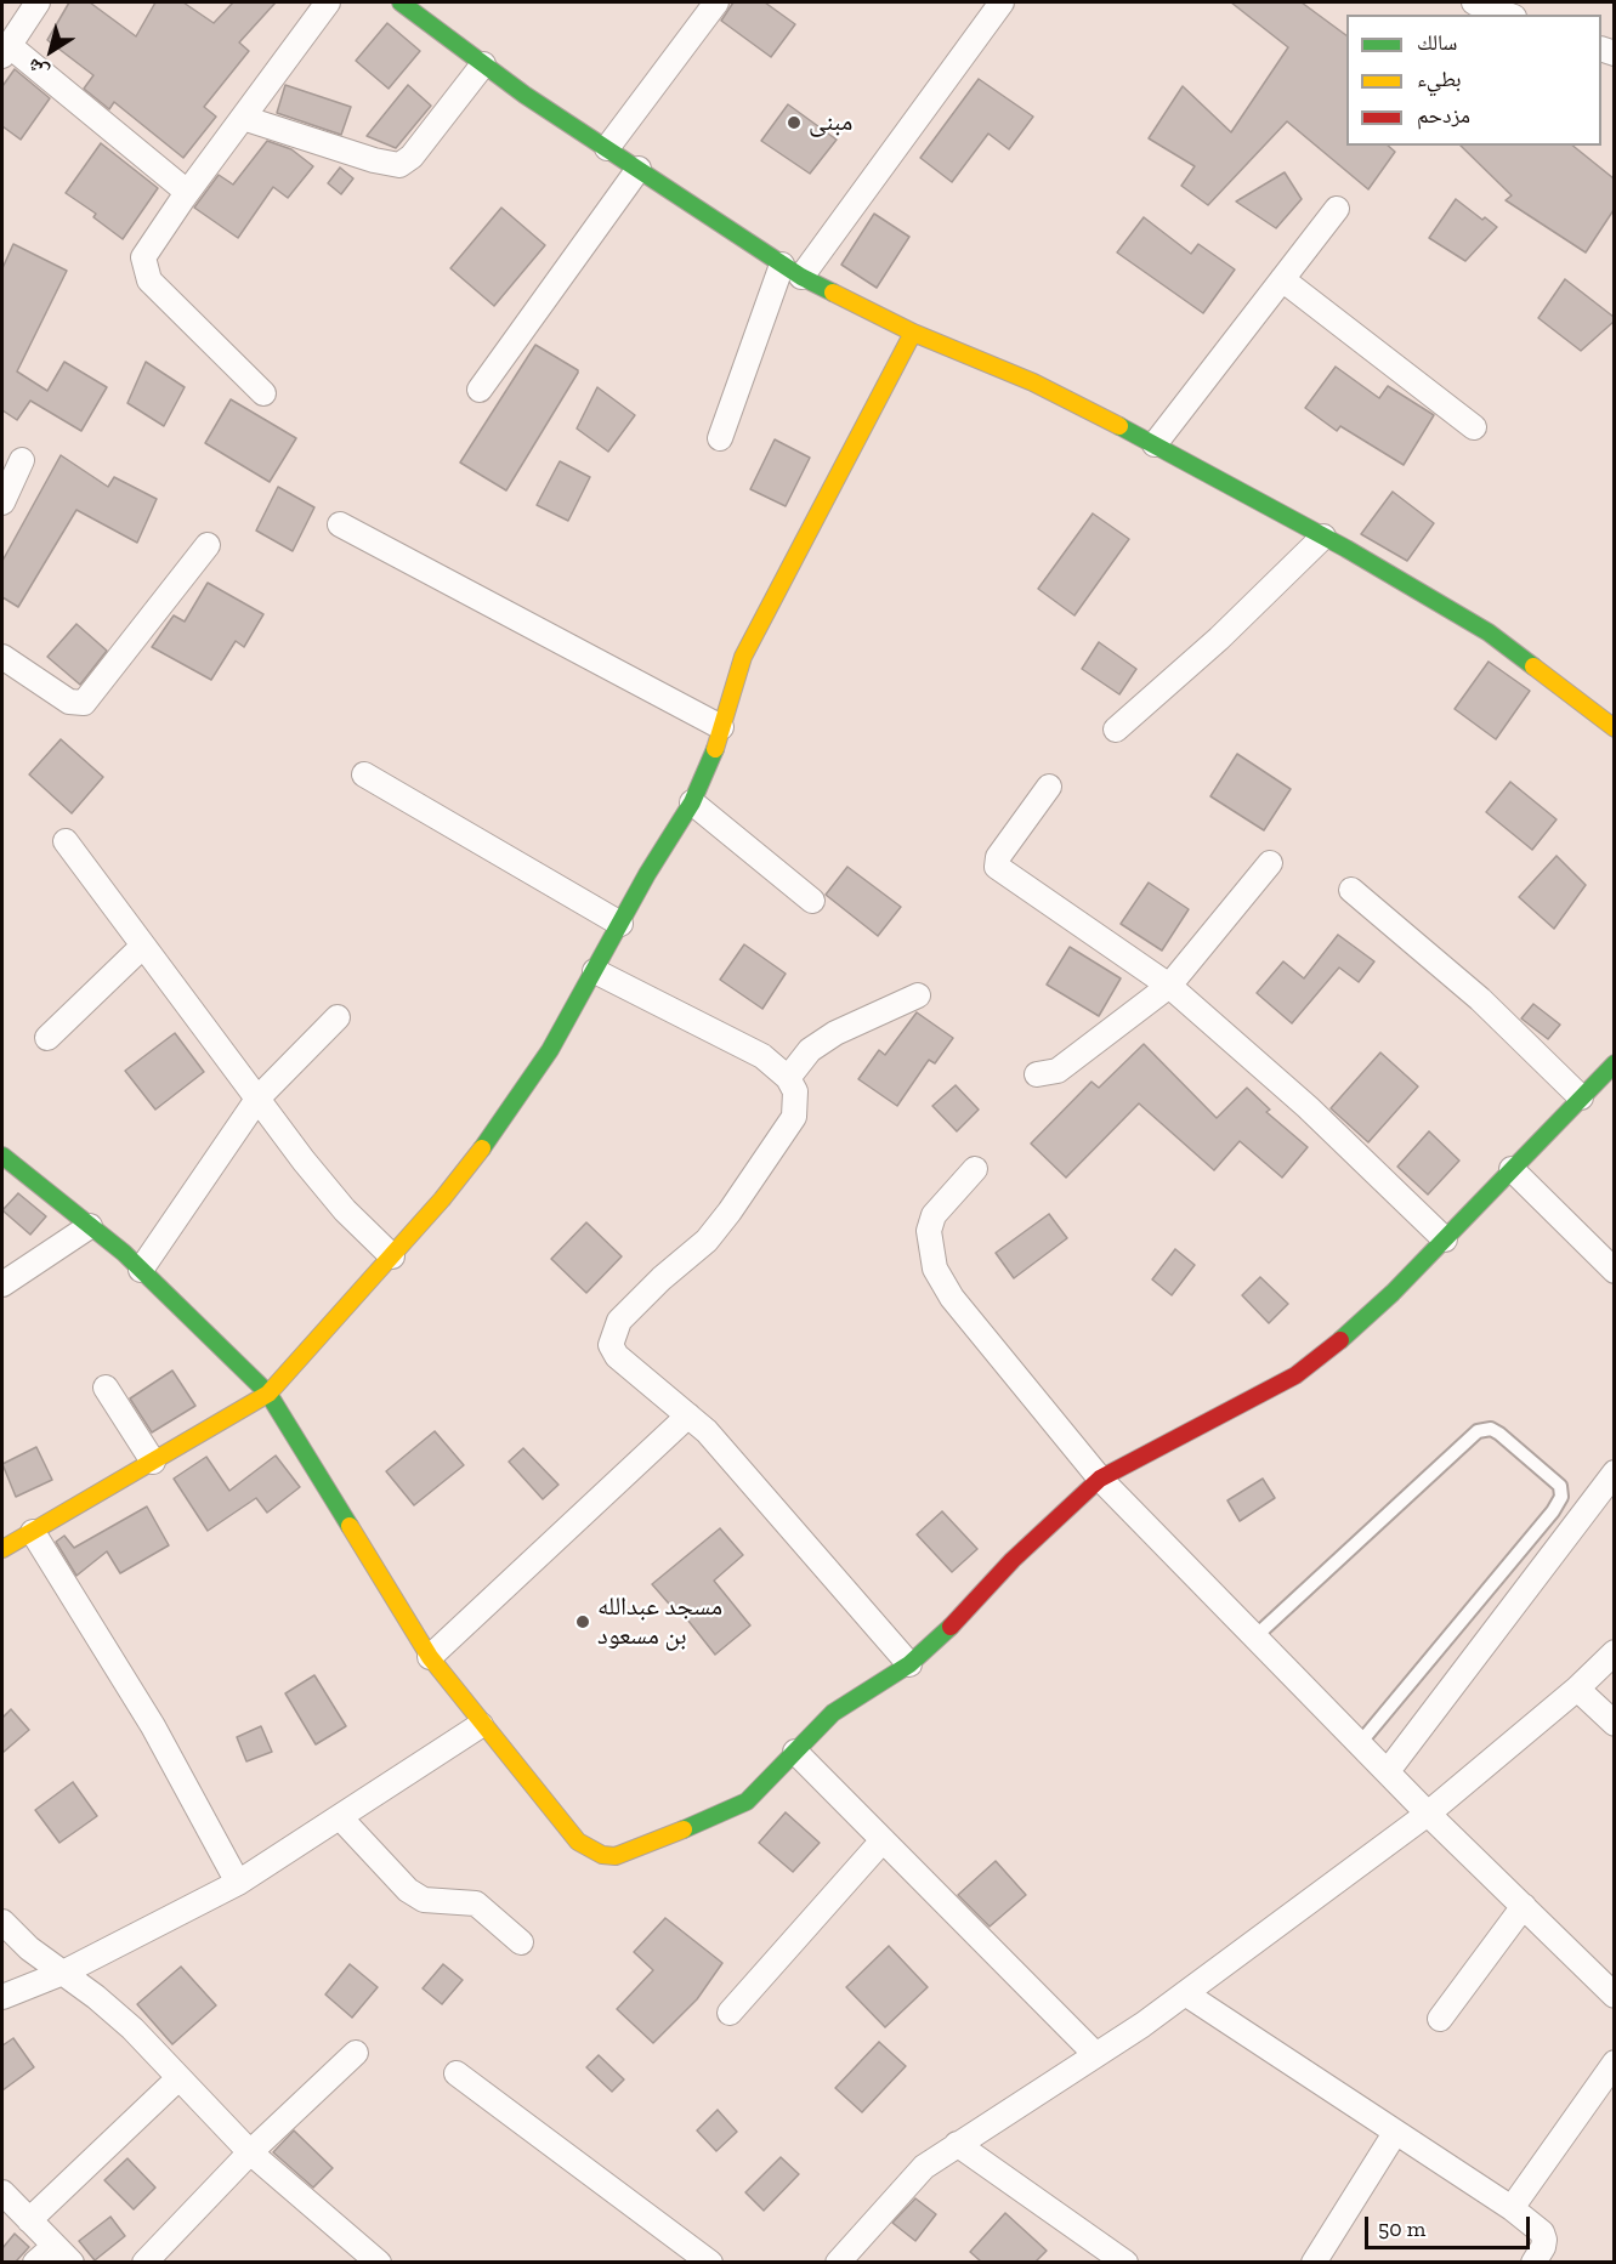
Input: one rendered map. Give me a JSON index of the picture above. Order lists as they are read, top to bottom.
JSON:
{
  "places": ["مبنى", "مسجد عبدالله بن مسعود"],
  "legend": ["سالك", "بطيء", "مزدحم"],
  "scale_bar": "50 m",
  "north": "bottom left"
}
